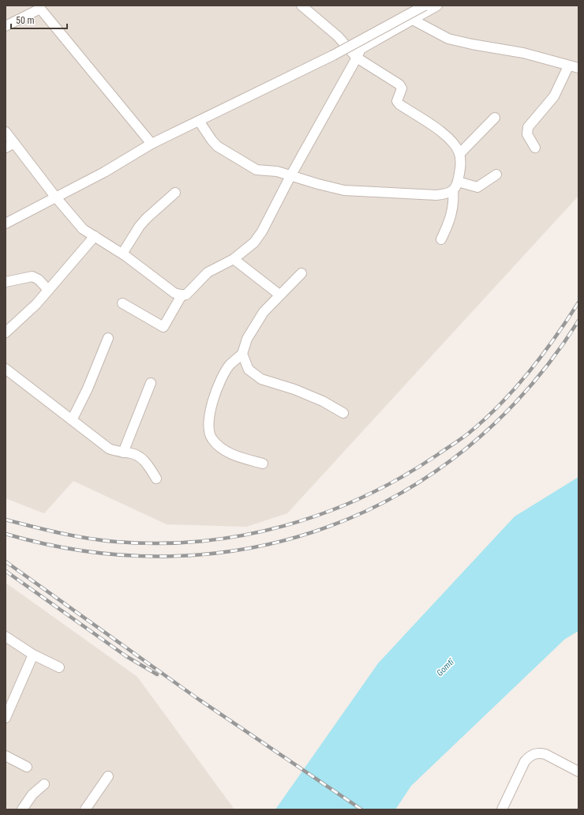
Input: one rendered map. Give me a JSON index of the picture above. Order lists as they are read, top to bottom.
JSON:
{
  "water": ["Gomtī"],
  "scale_bar": "50 m"
}
